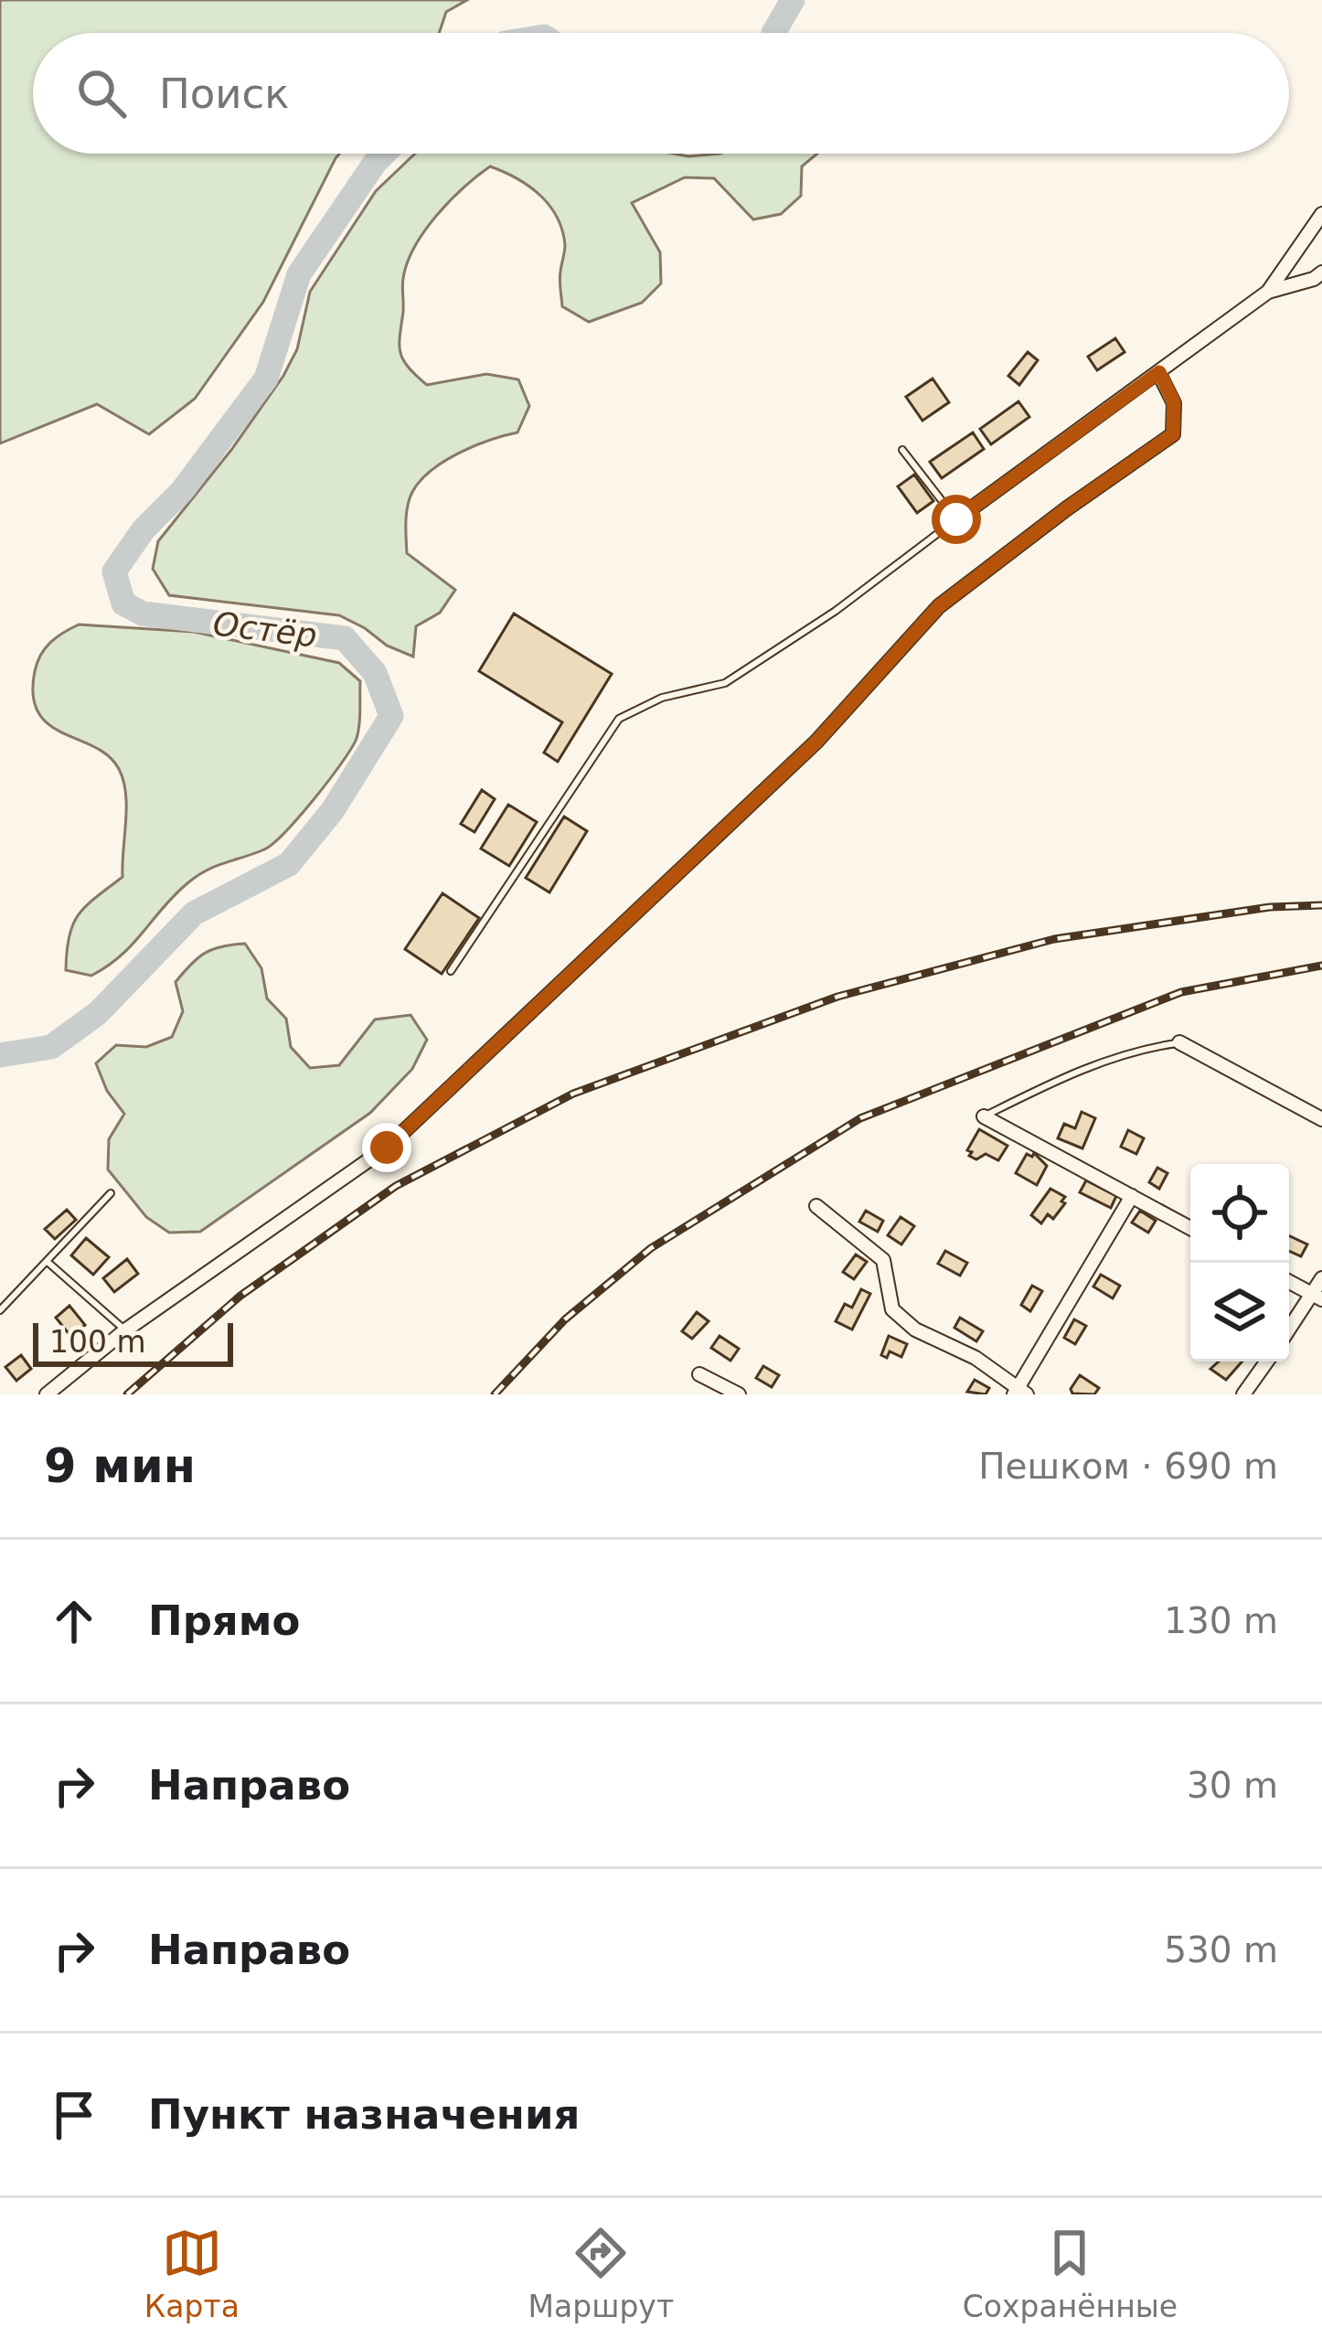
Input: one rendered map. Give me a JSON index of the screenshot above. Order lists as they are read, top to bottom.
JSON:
{
  "water": ["Остёр"],
  "scale_bar": "100 m",
  "page": {
    "search": "Поиск",
    "scale": "100 m",
    "heading": ["9 мин", "Пешком · 690 m"],
    "list": [
      ["Прямо", "130 m"],
      ["Направо", "30 m"],
      ["Направо", "530 m"],
      "Пункт назначения"
    ],
    "nav": ["Карта", "Маршрут", "Сохранённые"]
  }
}
